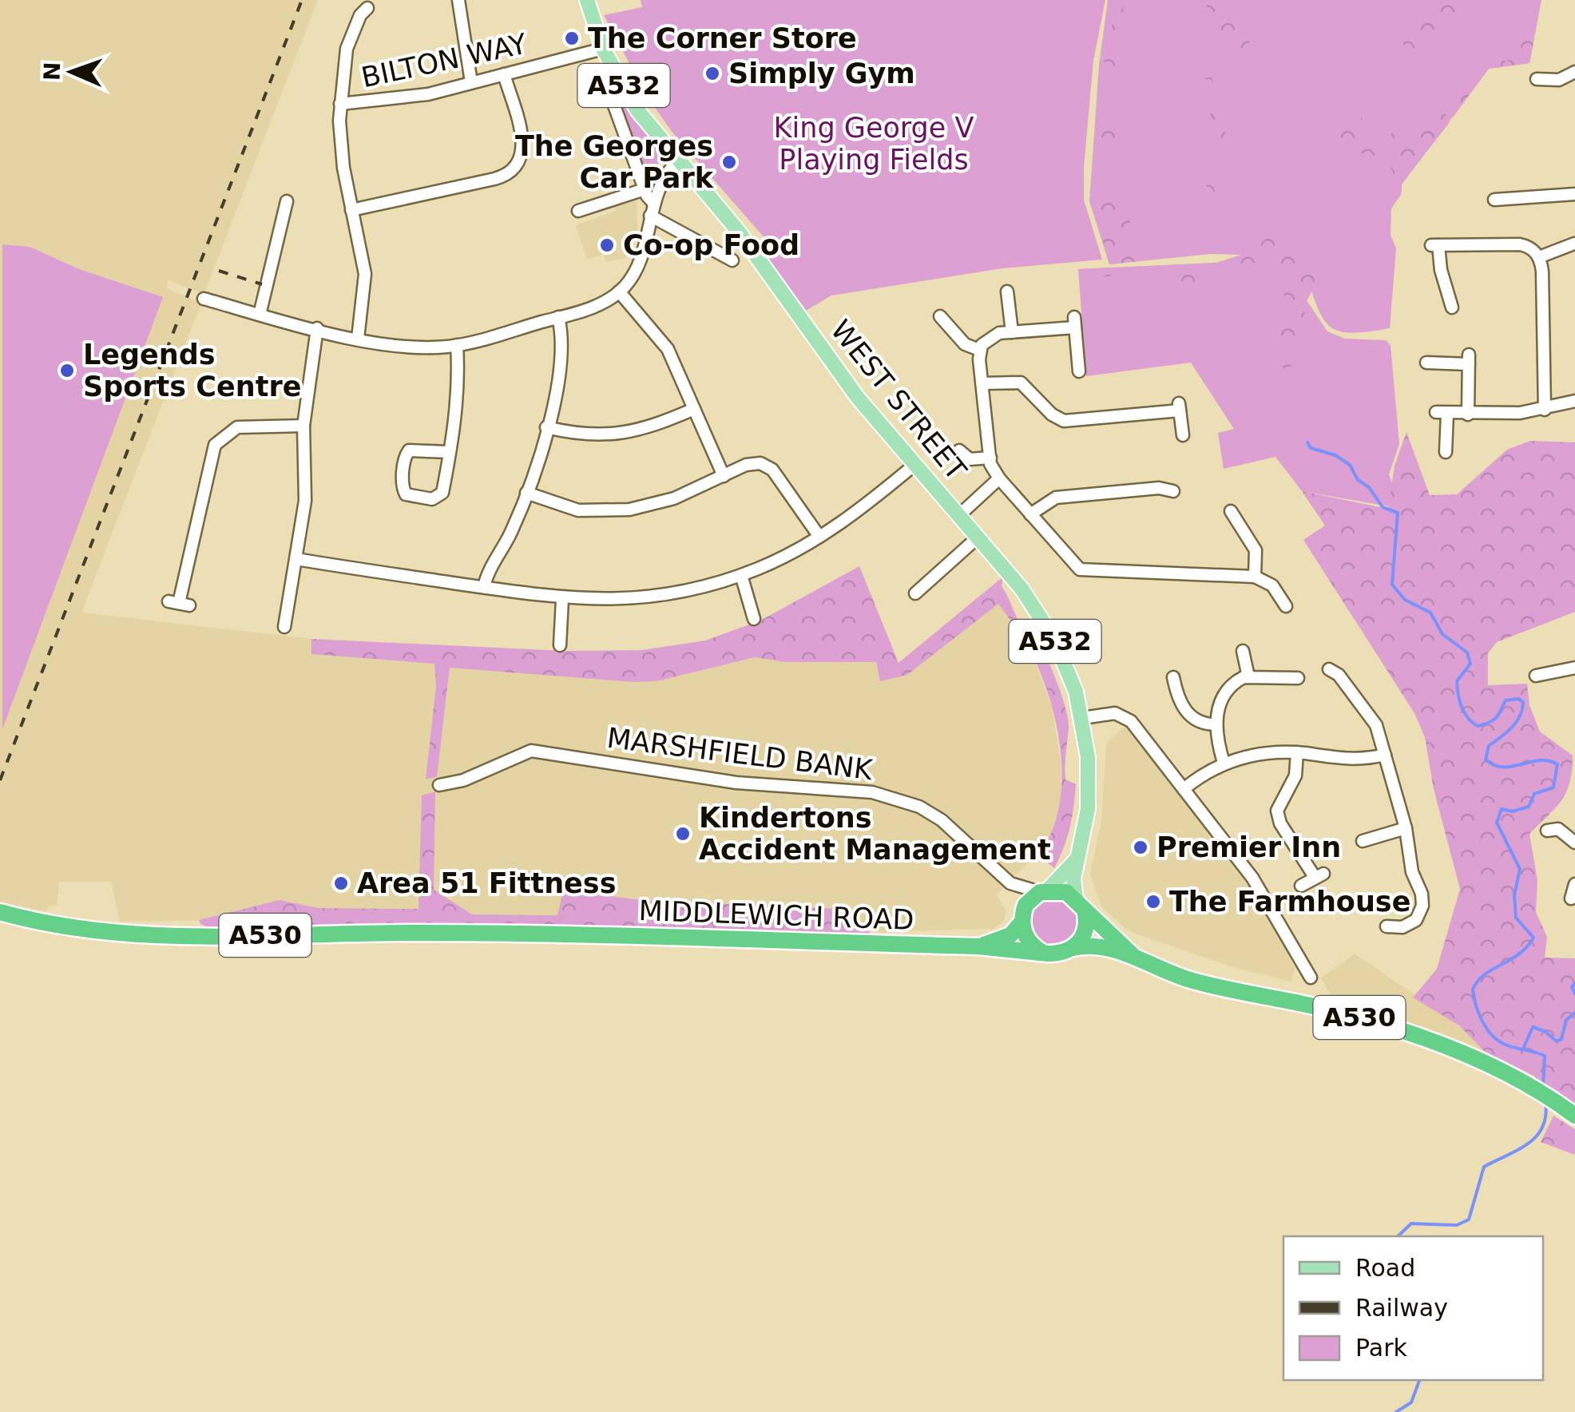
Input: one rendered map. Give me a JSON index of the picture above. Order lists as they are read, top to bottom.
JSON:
{
  "streets": {
    "highway": ["MIDDLEWICH ROAD", "A530"],
    "main road": ["A532", "WEST STREET"],
    "street": ["BILTON WAY", "MARSHFIELD BANK"]
  },
  "crossings": [
    ["BILTON WAY", "WEST STREET"],
    ["WEST STREET", "MARSHFIELD BANK"],
    ["WEST STREET", "MIDDLEWICH ROAD"],
    ["WEST STREET", "A530"],
    ["MARSHFIELD BANK", "MIDDLEWICH ROAD"],
    ["MARSHFIELD BANK", "A530"],
    ["MIDDLEWICH ROAD", "A530"]
  ],
  "parks": ["King George V Playing Fields"],
  "places": [
    "The Corner Store",
    "Simply Gym",
    "The Georges Car Park",
    "Co-op Food",
    "Legends Sports Centre",
    "Kindertons Accident Management",
    "Premier Inn",
    "Area 51 Fittness",
    "The Farmhouse"
  ],
  "legend": ["Road", "Railway", "Park"],
  "north": "left"
}
